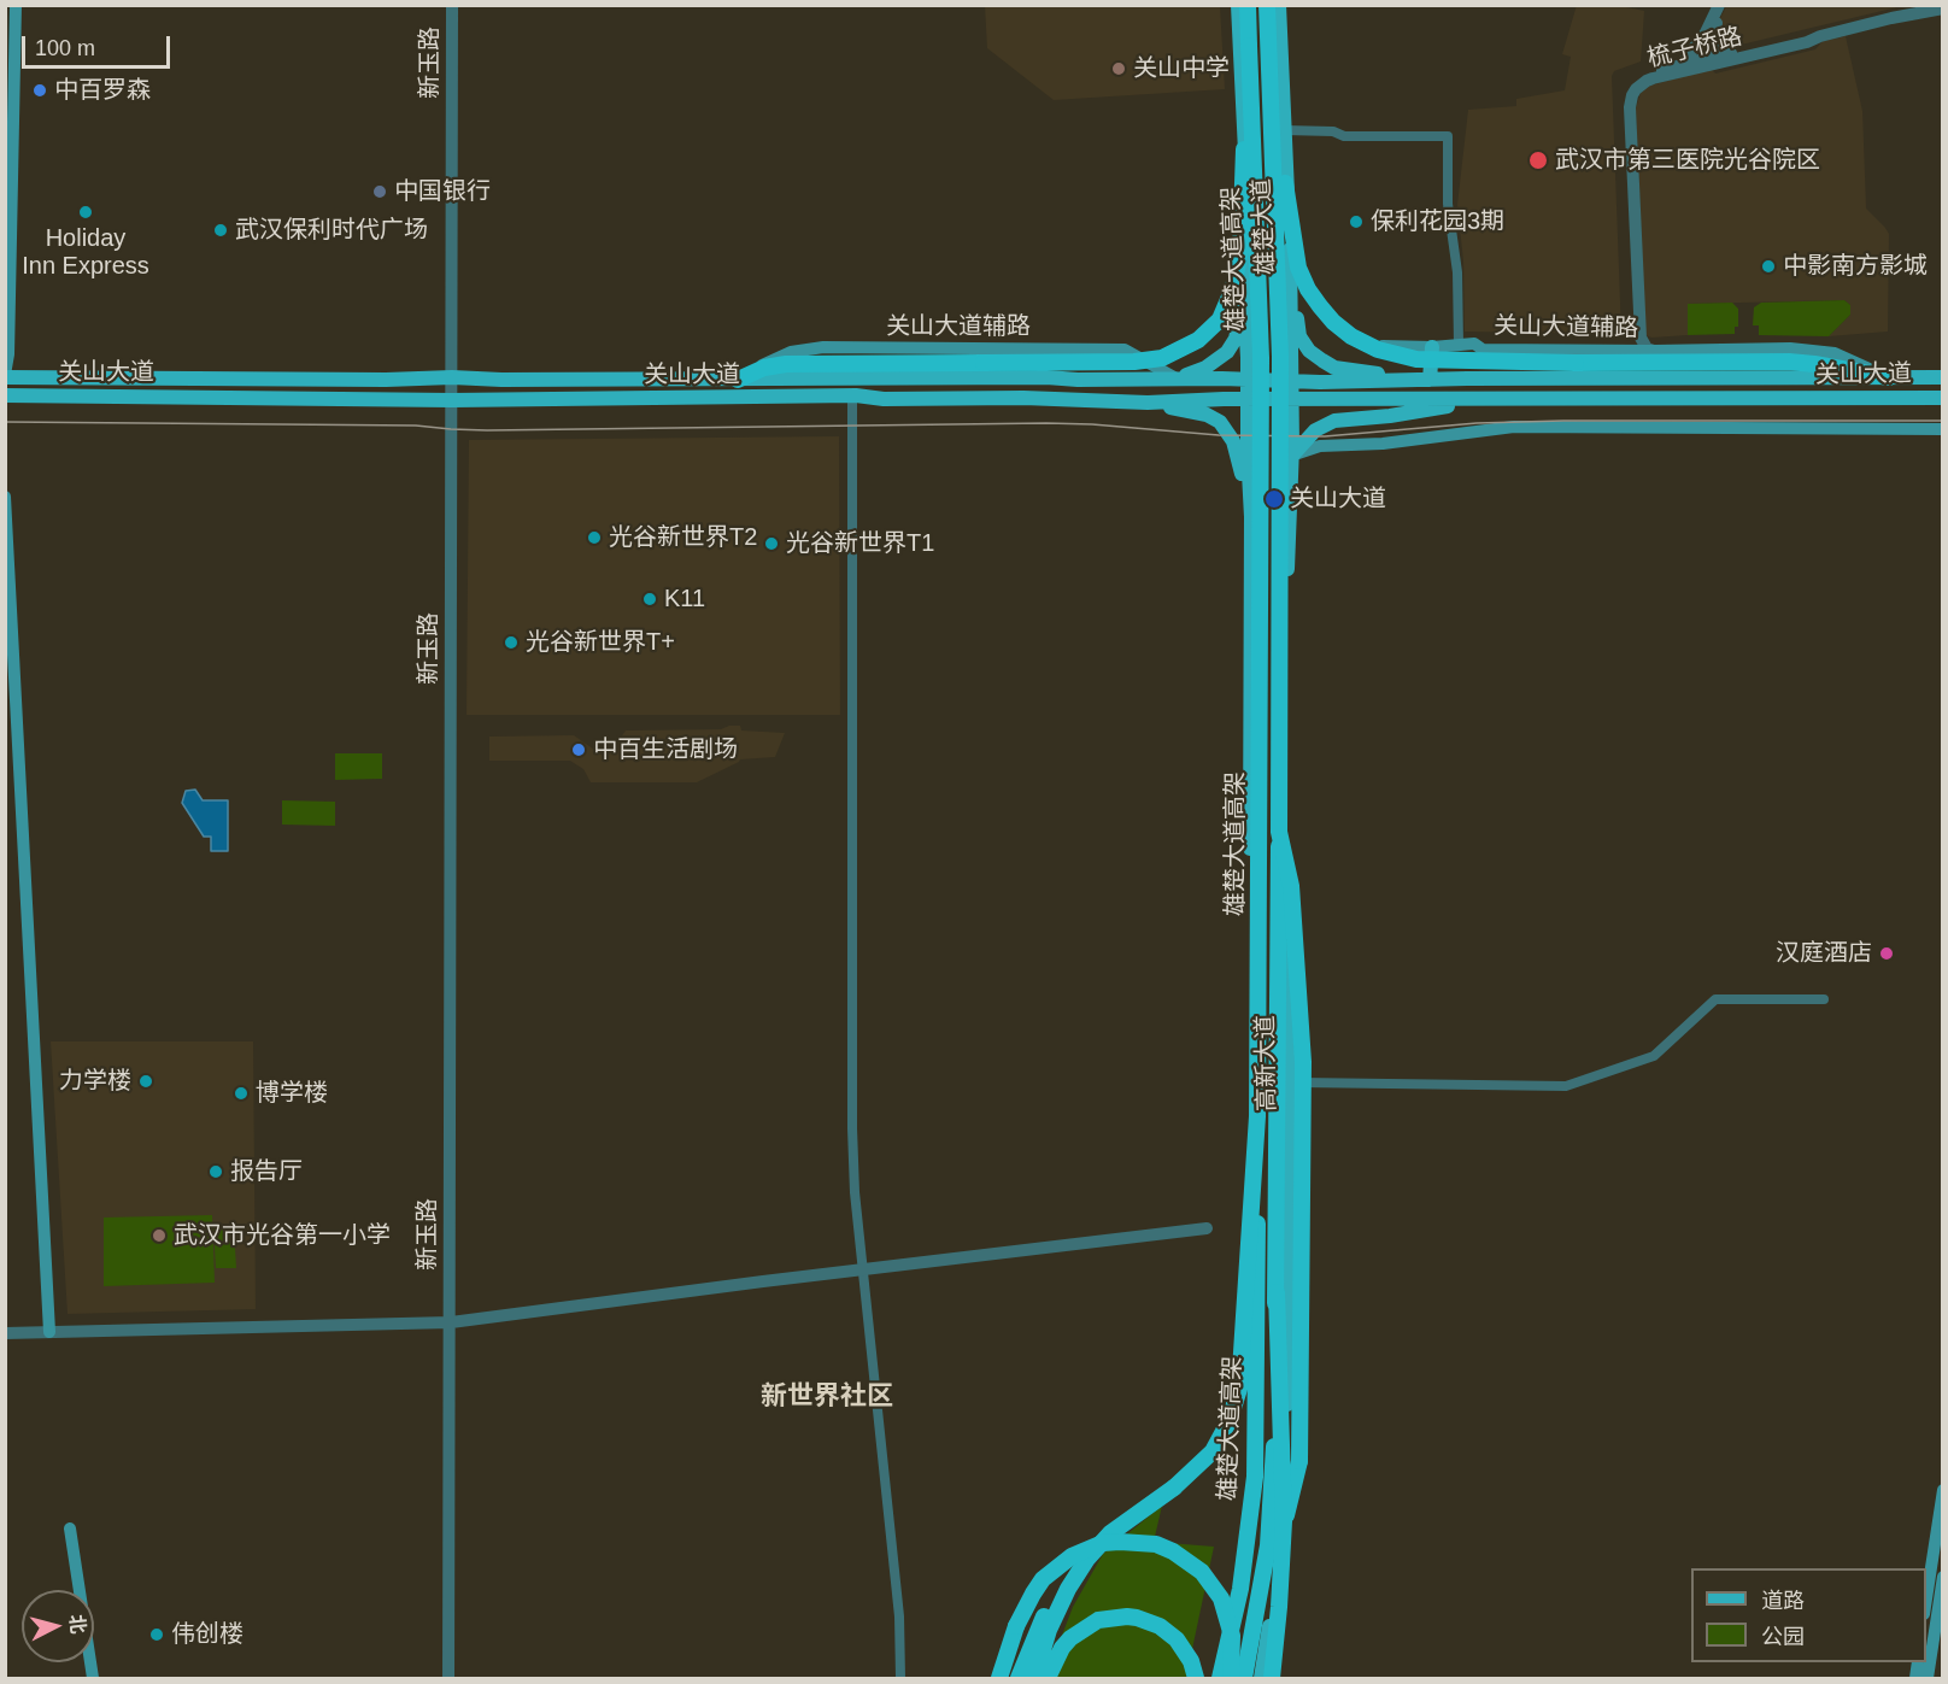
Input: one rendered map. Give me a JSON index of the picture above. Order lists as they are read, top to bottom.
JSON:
{
  "streets": {
    "highway": ["雄楚大道高架"],
    "main road": [
      "雄楚大道",
      "关山大道辅路",
      "关山大道",
      "高新大道"
    ],
    "street": ["梳子桥路", "新玉路"]
  },
  "crossings": [
    ["梳子桥路", "关山大道辅路"],
    ["新玉路", "关山大道"],
    ["雄楚大道", "关山大道辅路"],
    ["雄楚大道", "关山大道"],
    ["雄楚大道", "高新大道"],
    ["关山大道辅路", "关山大道"]
  ],
  "districts": ["新世界社区"],
  "places": [
    "关山中学",
    "中百罗森",
    "武汉市第三医院光谷院区",
    "中国银行",
    "Holiday Inn Express",
    "保利花园3期",
    "武汉保利时代广场",
    "中影南方影城",
    "关山大道",
    "光谷新世界T2",
    "光谷新世界T1",
    "K11",
    "光谷新世界T+",
    "中百生活剧场",
    "汉庭酒店",
    "力学楼",
    "博学楼",
    "报告厅",
    "武汉市光谷第一小学",
    "伟创楼"
  ],
  "legend": ["道路", "公园"],
  "scale_bar": "100 m",
  "north": "right"
}
